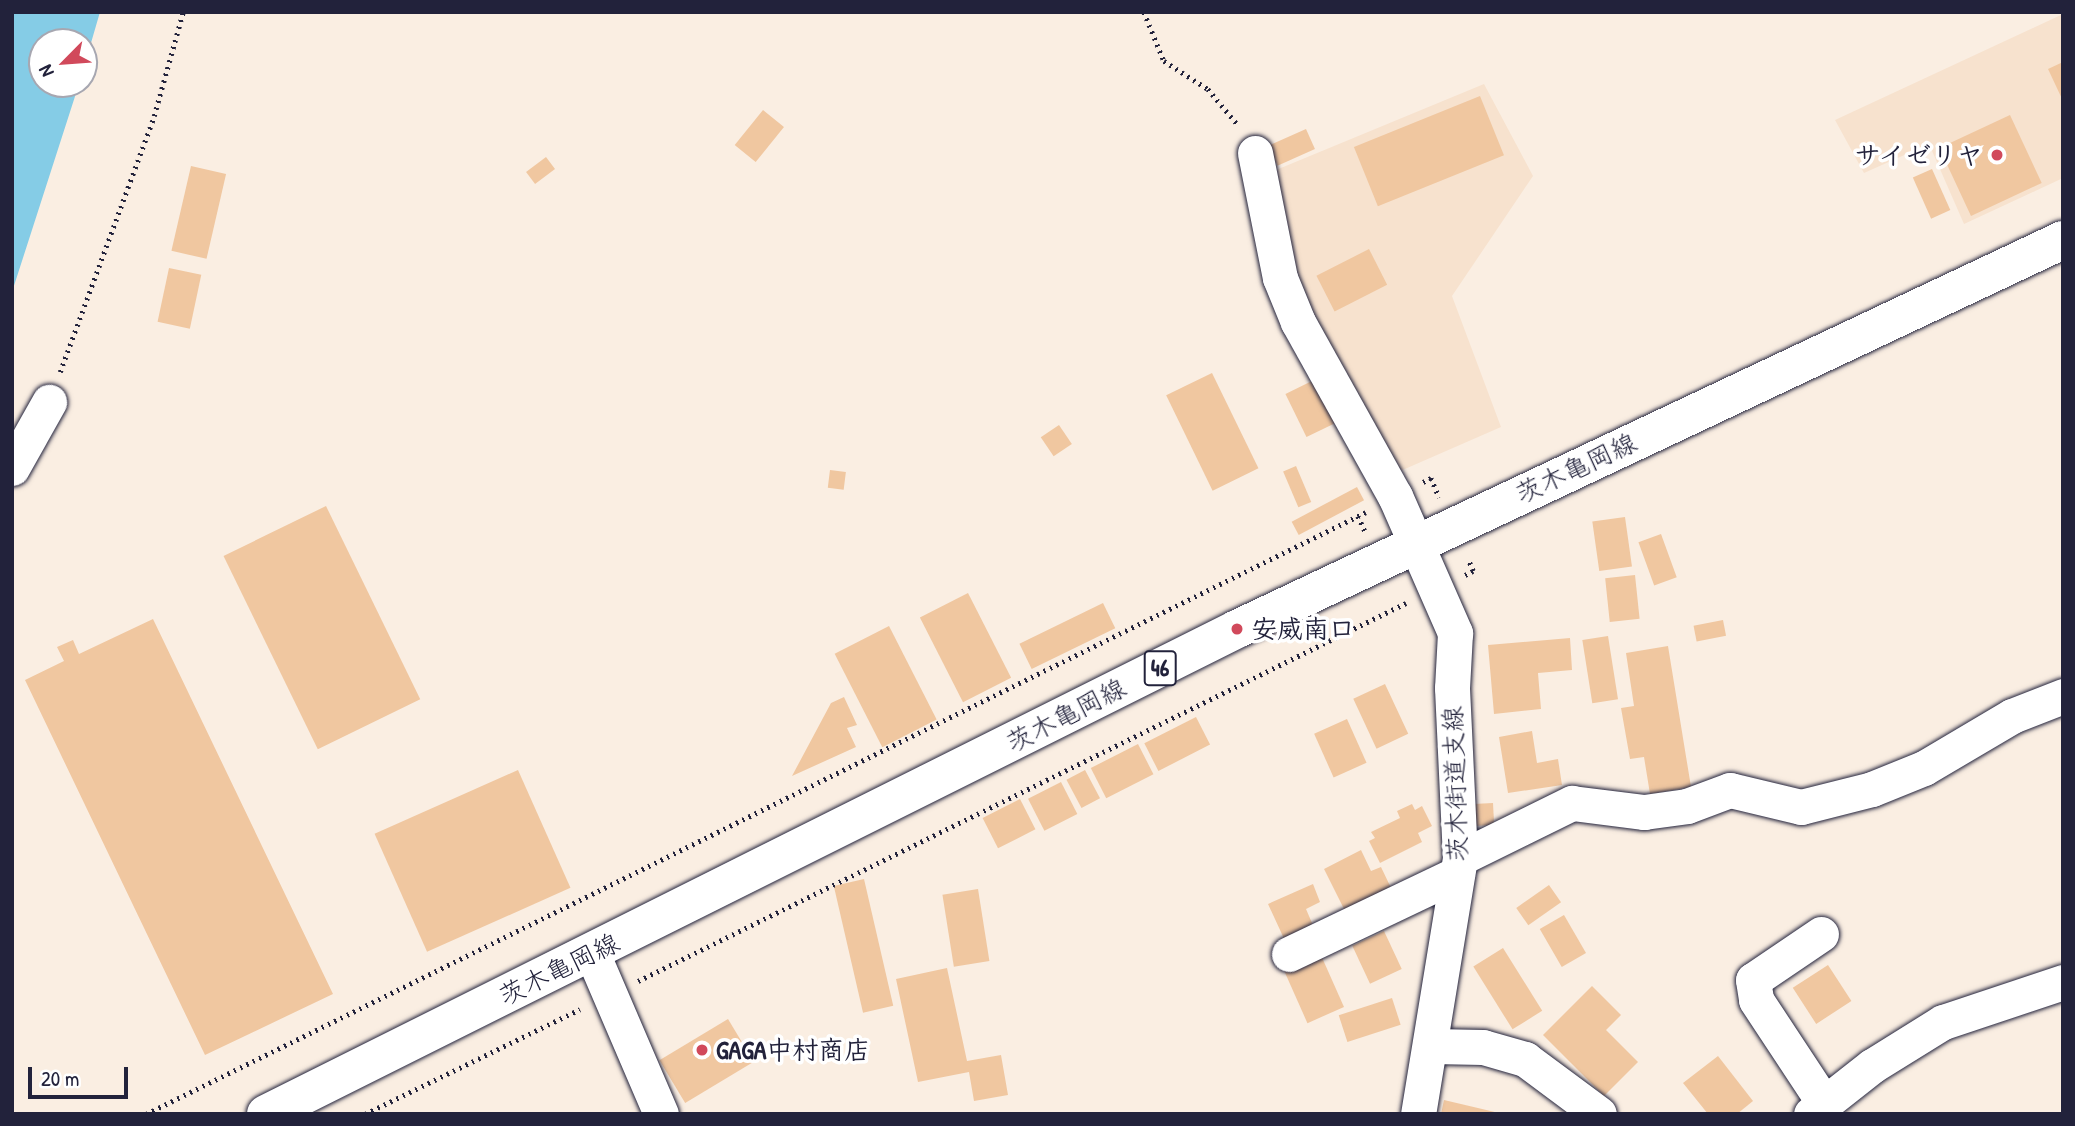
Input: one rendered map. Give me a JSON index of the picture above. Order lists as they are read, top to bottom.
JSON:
{
  "streets": {
    "main road": ["茨木亀岡線", "46"],
    "street": ["茨木街道支線"]
  },
  "crossings": [
    ["茨木亀岡線", "茨木街道支線"]
  ],
  "places": ["サイゼリヤ", "安威南口", "GAGA中村商店"],
  "scale_bar": "20 m",
  "north": "bottom left"
}
